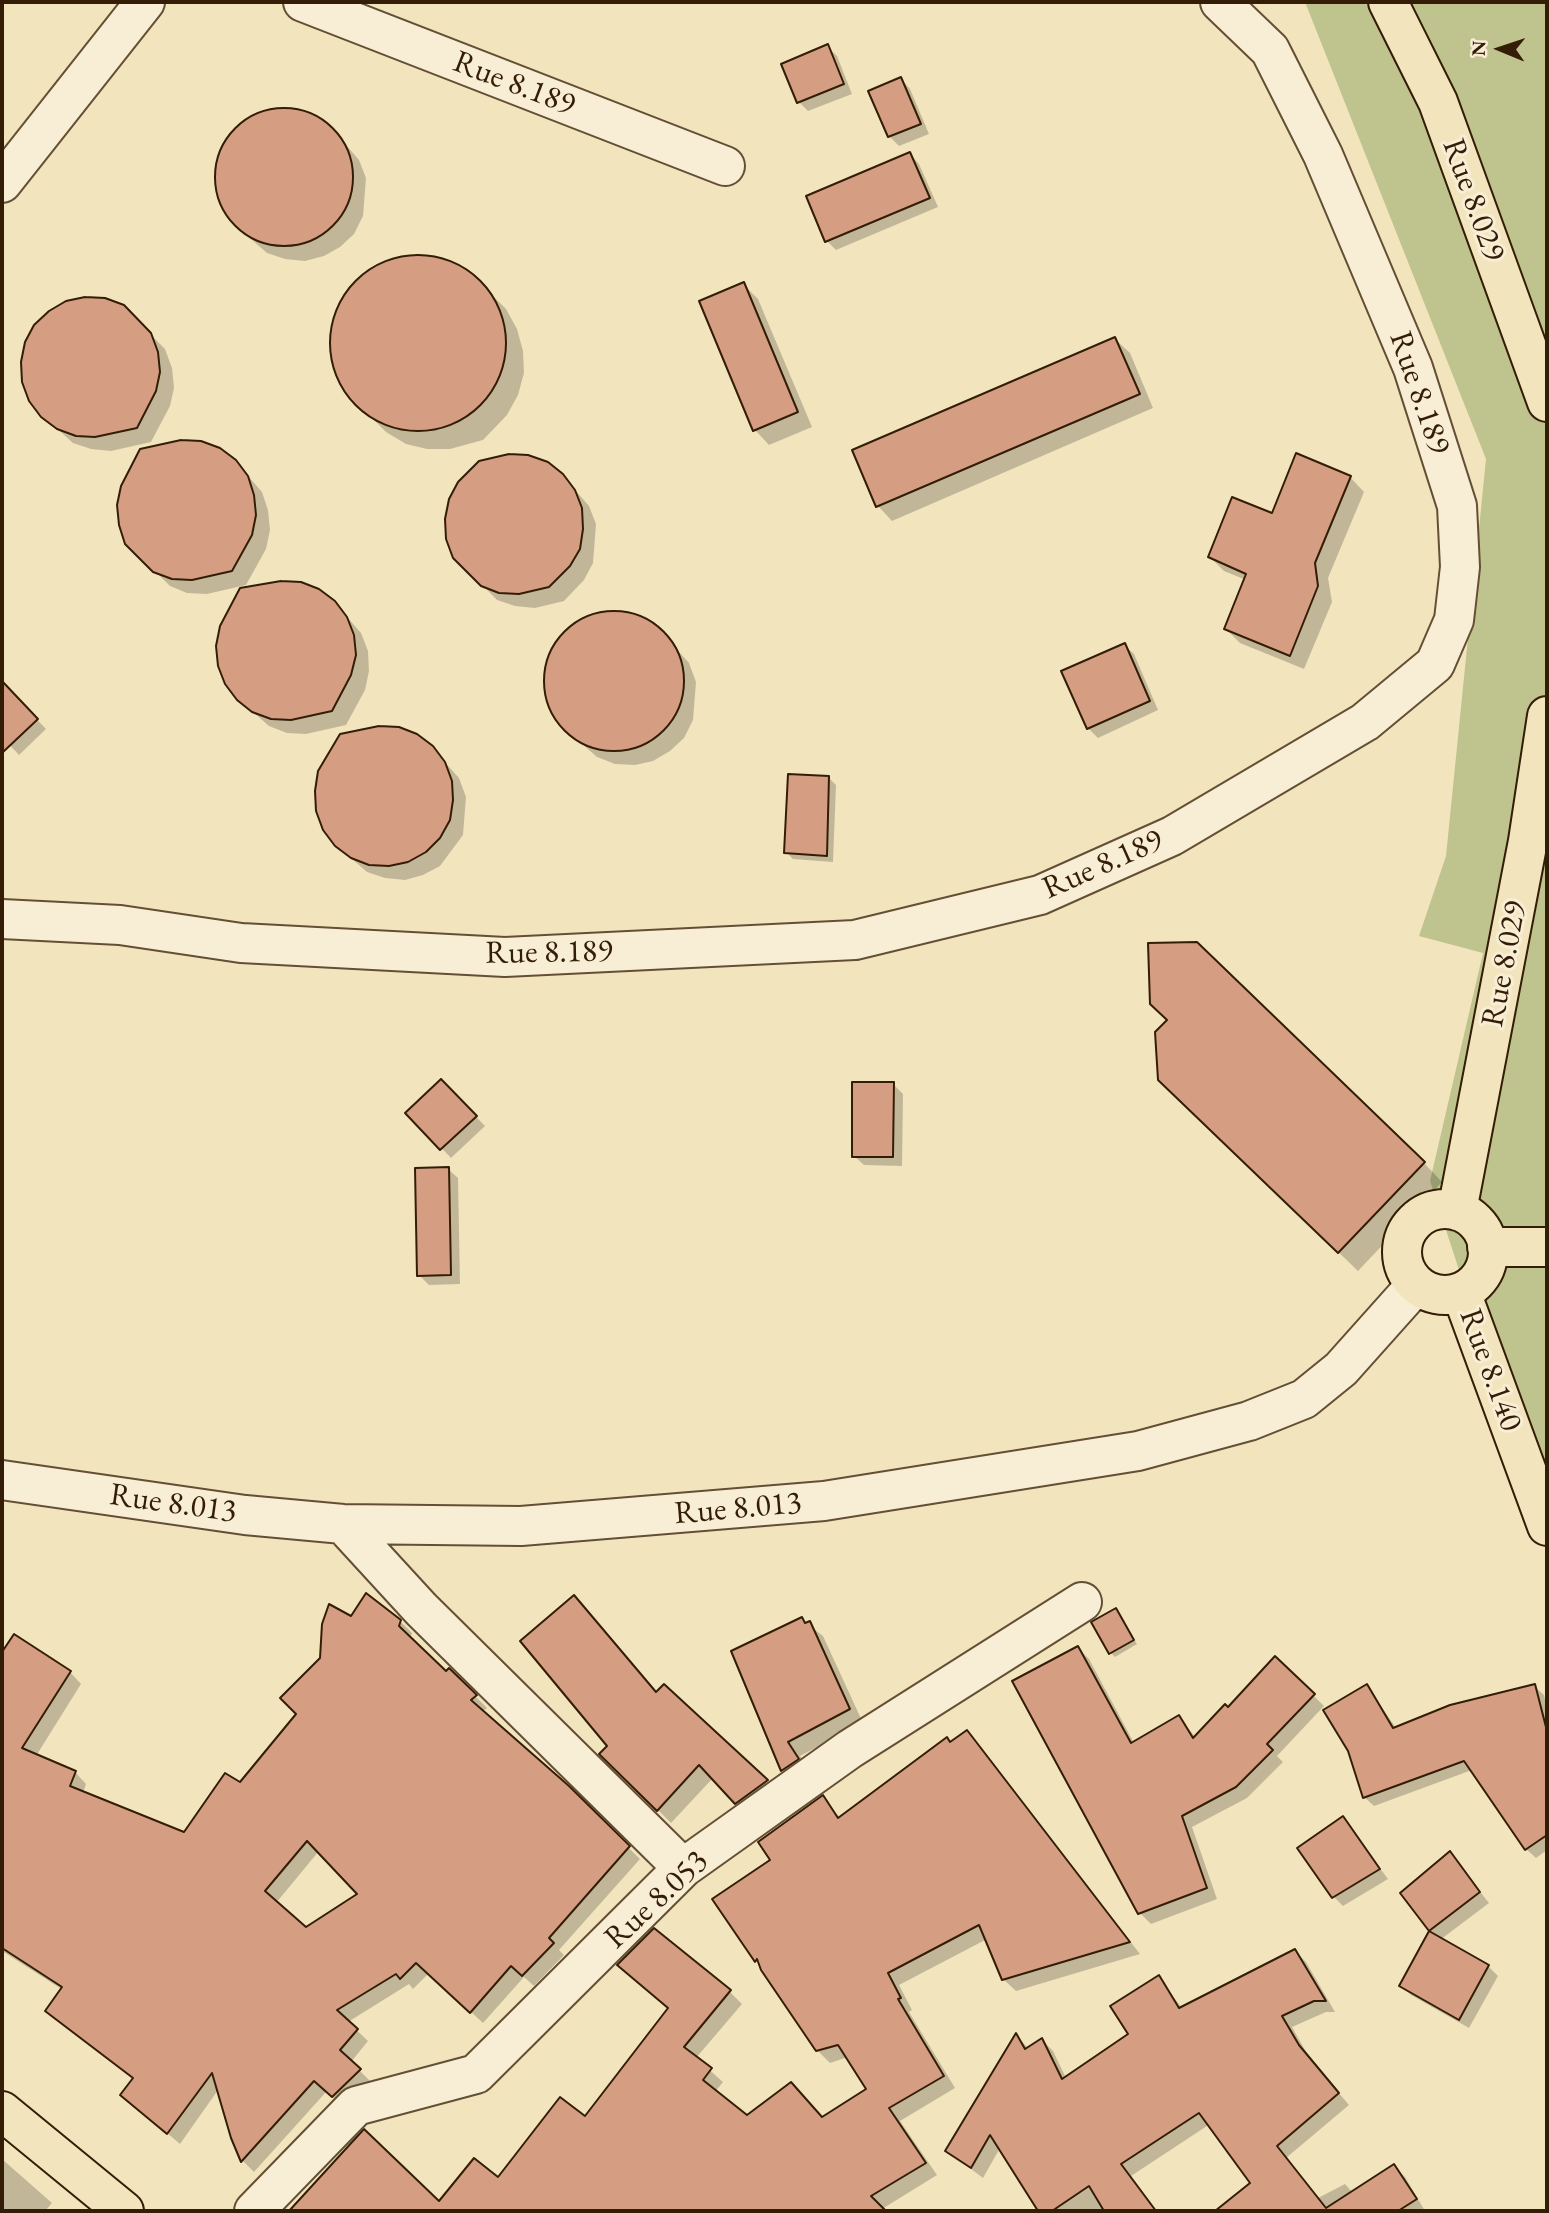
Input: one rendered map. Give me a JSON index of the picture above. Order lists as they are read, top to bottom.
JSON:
{
  "streets": {
    "main road": ["Rue 8.029", "Rue 8.140"],
    "street": ["Rue 8.189", "Rue 8.013", "Rue 8.053"]
  },
  "crossings": [
    ["Rue 8.029", "Rue 8.140"],
    ["Rue 8.029", "Rue 8.013"],
    ["Rue 8.140", "Rue 8.013"]
  ],
  "north": "left"
}
